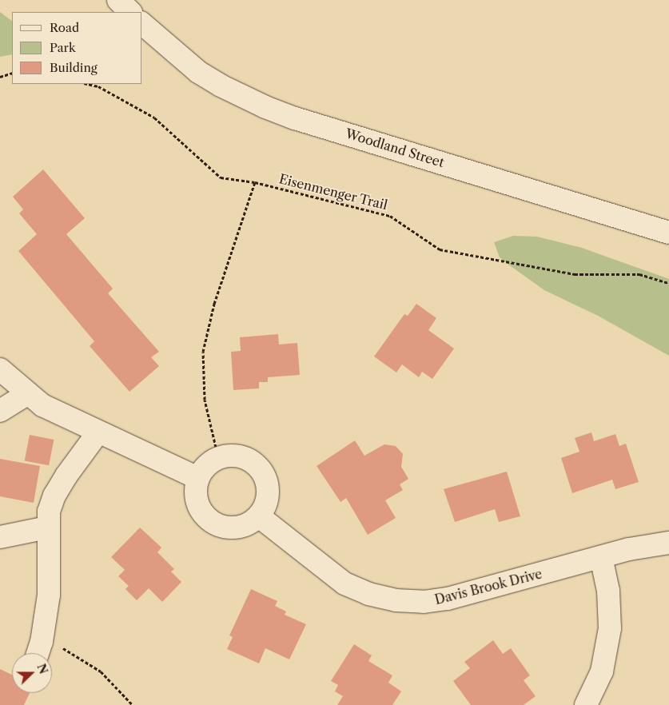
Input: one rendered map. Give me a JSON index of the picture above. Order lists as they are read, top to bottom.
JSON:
{
  "streets": {
    "street": ["Woodland Street", "Davis Brook Drive"],
    "path": ["Eisenmenger Trail"]
  },
  "legend": ["Road", "Park", "Building"],
  "north": "right"
}
